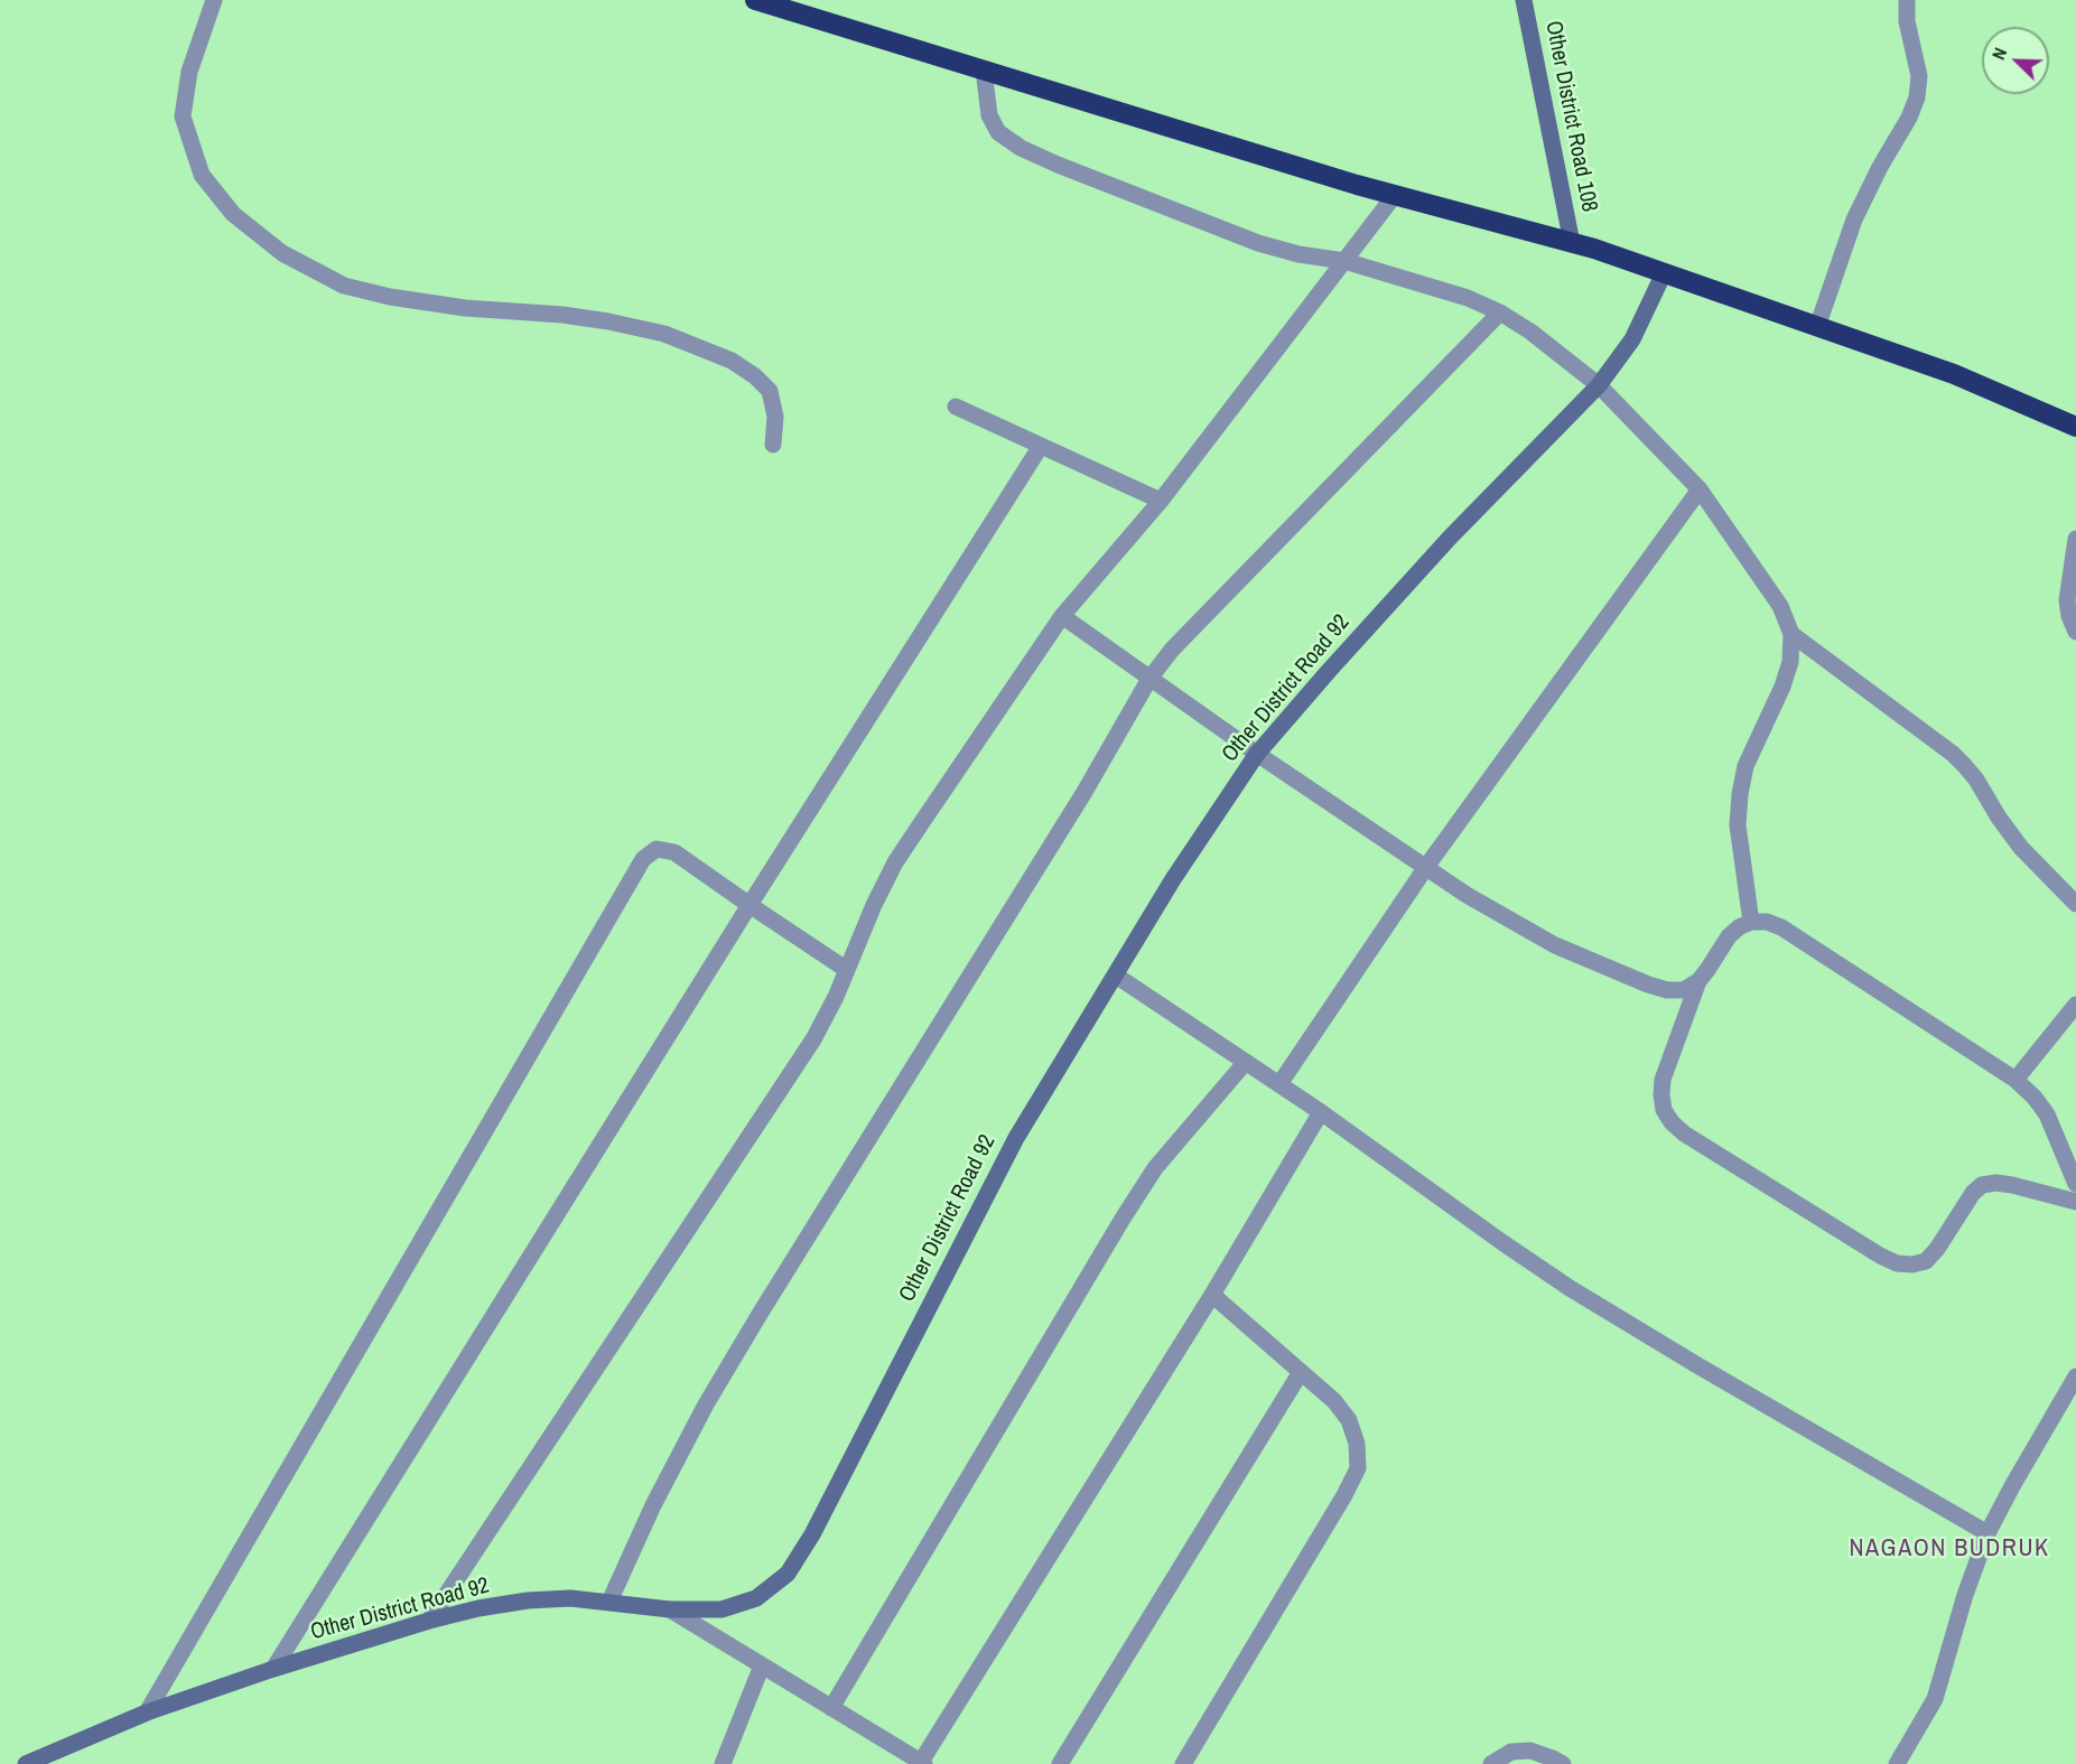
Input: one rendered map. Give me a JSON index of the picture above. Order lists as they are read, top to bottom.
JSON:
{
  "streets": {
    "street": ["Other District Road 108", "Other District Road 92"]
  },
  "districts": ["NAGAON BUDRUK"],
  "north": "top left"
}
